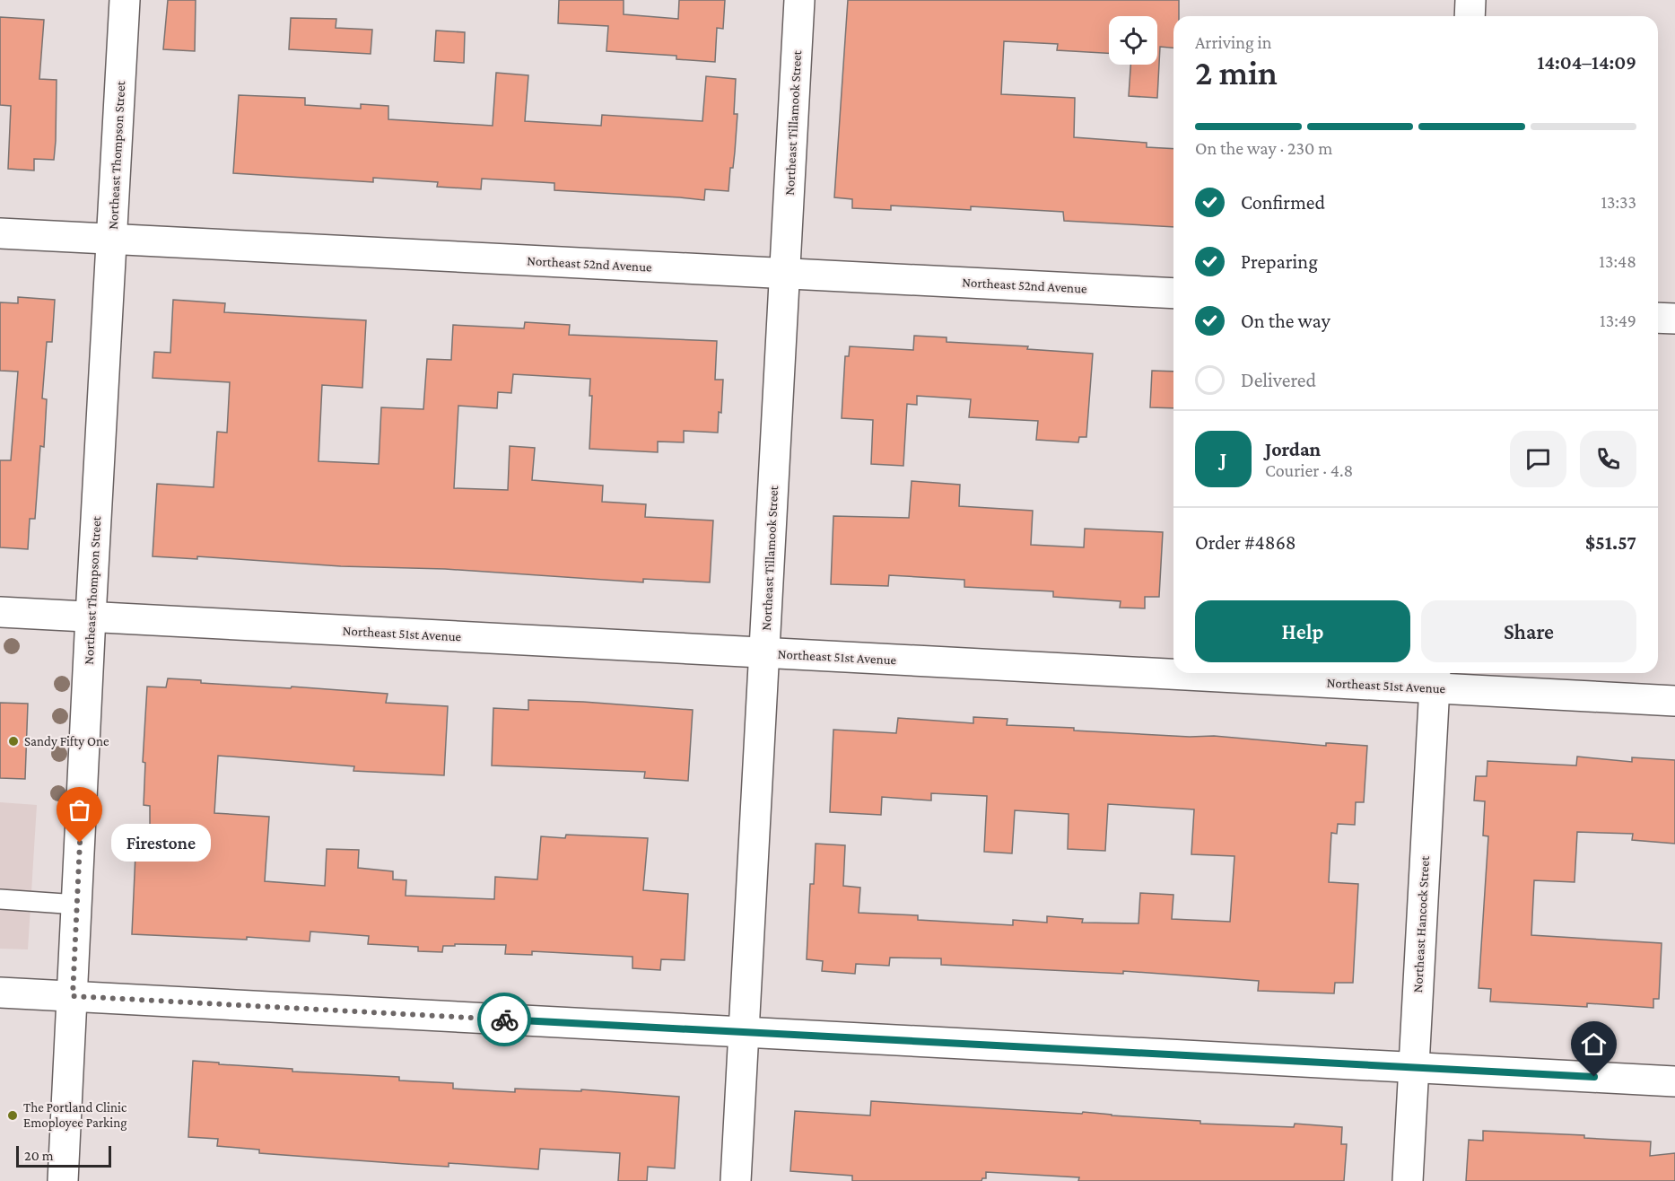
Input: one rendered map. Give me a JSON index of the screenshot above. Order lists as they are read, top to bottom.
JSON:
{
  "streets": {
    "street": [
      "Northeast Tillamook Street",
      "Northeast Thompson Street",
      "Northeast 52nd Avenue",
      "Northeast 51st Avenue",
      "Northeast Hancock Street"
    ]
  },
  "crossings": [
    ["Northeast Tillamook Street", "Northeast 52nd Avenue"],
    ["Northeast Tillamook Street", "Northeast 51st Avenue"],
    ["Northeast Thompson Street", "Northeast 52nd Avenue"],
    ["Northeast Thompson Street", "Northeast 51st Avenue"],
    ["Northeast 51st Avenue", "Northeast Hancock Street"]
  ],
  "places": ["Sandy Fifty One", "Firestone", "The Portland Clinic Emoployee Parking"],
  "scale_bar": "20 m",
  "page": {
    "heading": ["2 min", "Arriving in", "14:04–14:09"],
    "panel": [
      "Jordan",
      "Courier · 4.8",
      "Order #4868",
      "$51.57"
    ],
    "bar": "On the way · 230 m",
    "list": [
      ["Confirmed", "13:33"],
      ["Preparing", "13:48"],
      ["On the way", "13:49"],
      "Delivered"
    ],
    "round": "J",
    "buttons": ["Help", "Share"],
    "bubble": "Firestone",
    "scale": "20 m"
  }
}
